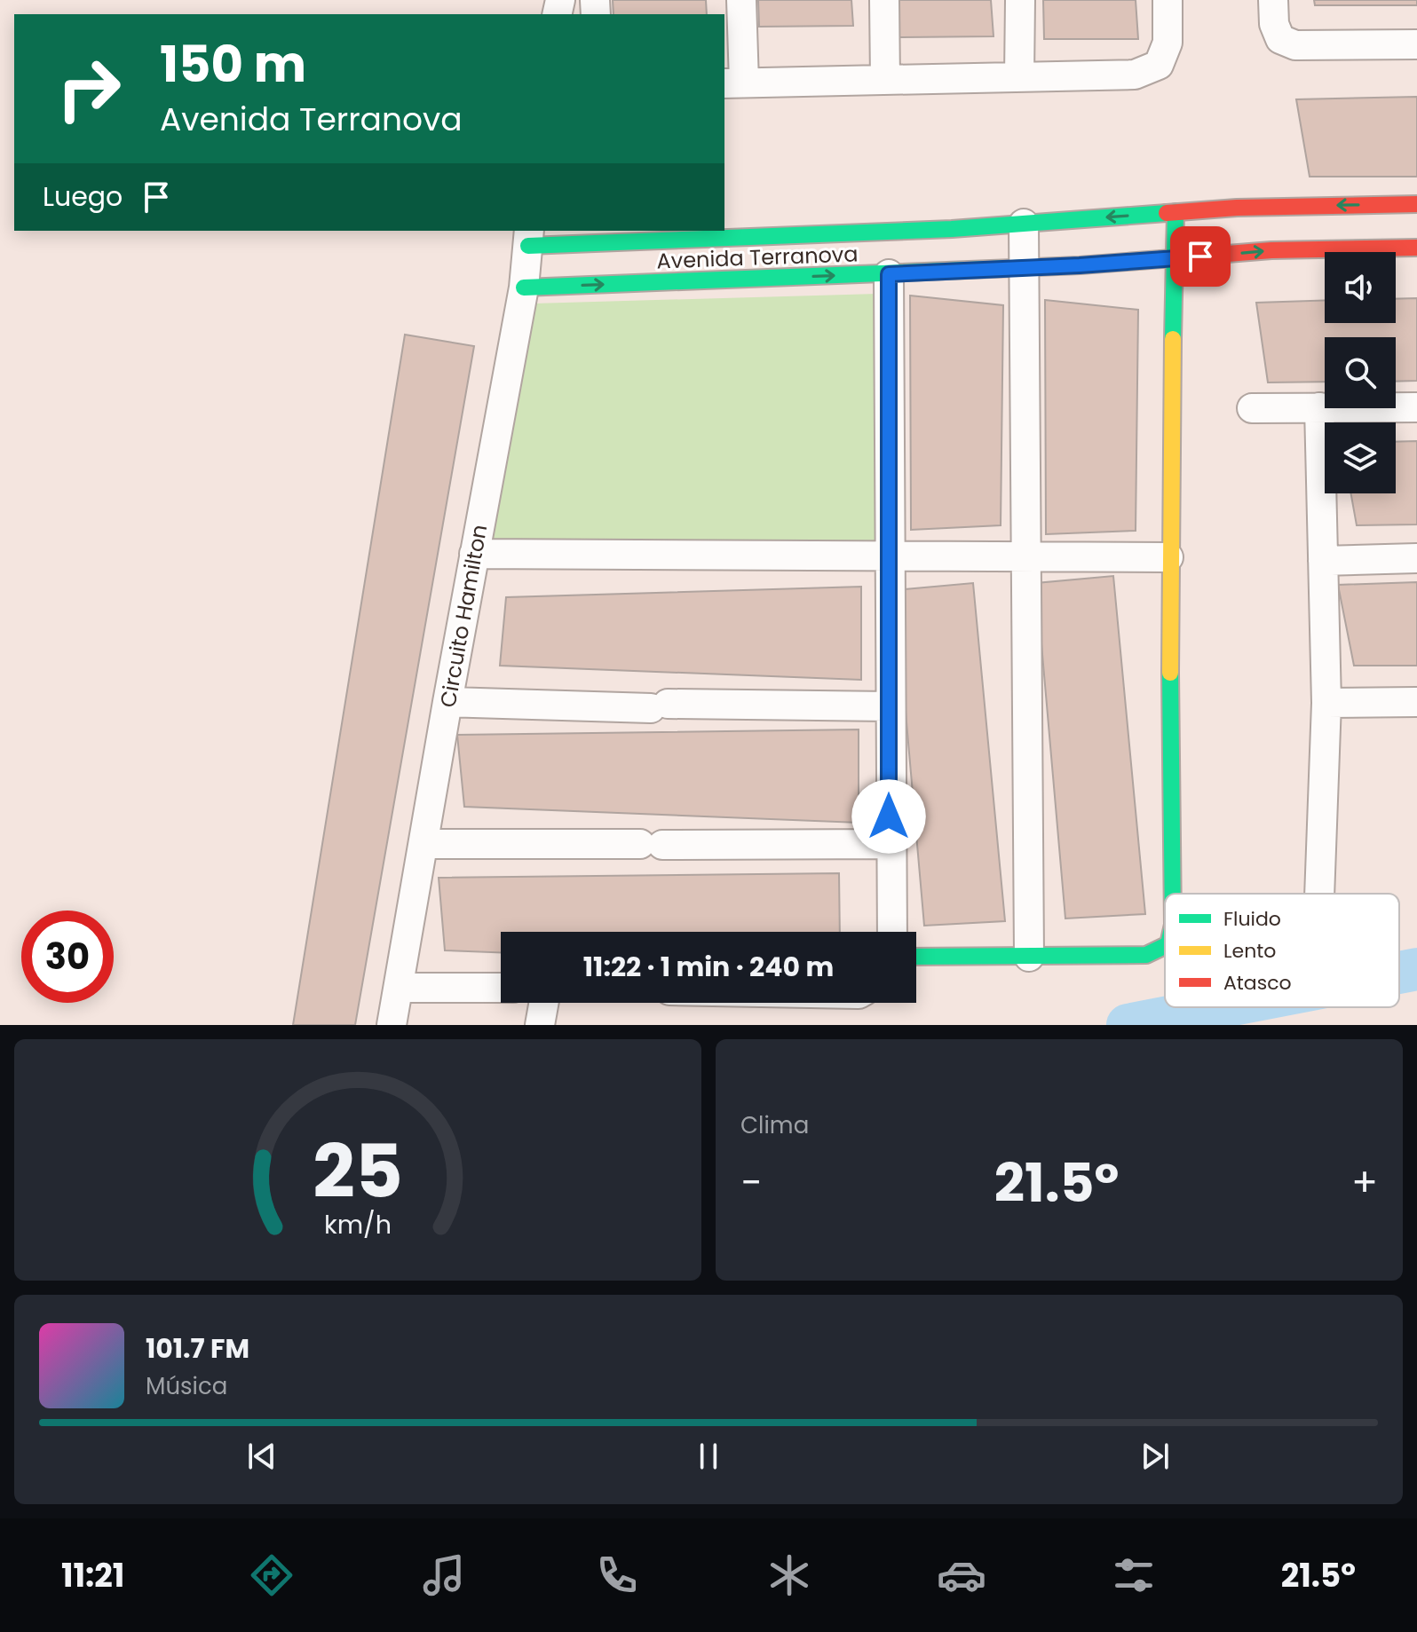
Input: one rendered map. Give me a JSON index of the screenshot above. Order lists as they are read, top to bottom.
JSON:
{
  "streets": {
    "street": ["Avenida Terranova", "Circuito Hamilton"]
  },
  "crossings": [
    ["Avenida Terranova", "Circuito Hamilton"]
  ],
  "legend": ["Fluido", "Lento", "Atasco"],
  "page": {
    "turn": ["150 m", "Avenida Terranova"],
    "then": "Luego",
    "limit": "30",
    "trip": "11:22 · 1 min · 240 m",
    "tile": "Clima",
    "heat": ["−", "21.5°", "+"],
    "song": ["101.7 FM", "Música"],
    "tabs": ["11:21", "21.5°"],
    "gauge": ["25", "km/h"]
  }
}
